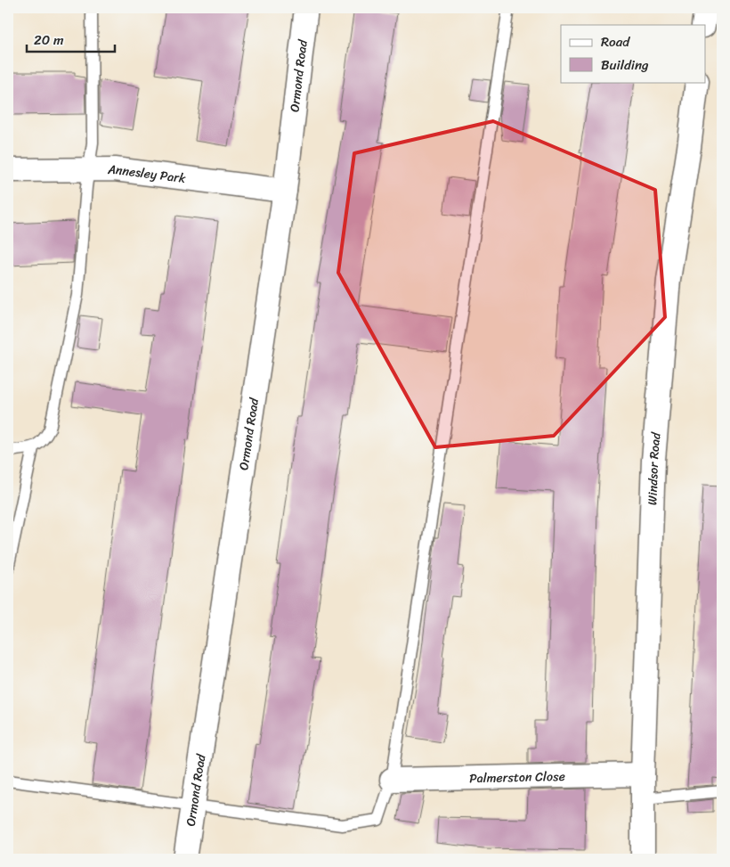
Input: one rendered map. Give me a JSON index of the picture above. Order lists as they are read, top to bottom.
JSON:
{
  "streets": {
    "street": [
      "Ormond Road",
      "Annesley Park",
      "Windsor Road",
      "Palmerston Close"
    ]
  },
  "crossings": [
    ["Ormond Road", "Annesley Park"],
    ["Windsor Road", "Palmerston Close"]
  ],
  "legend": ["Road", "Building"],
  "scale_bar": "20 m"
}
